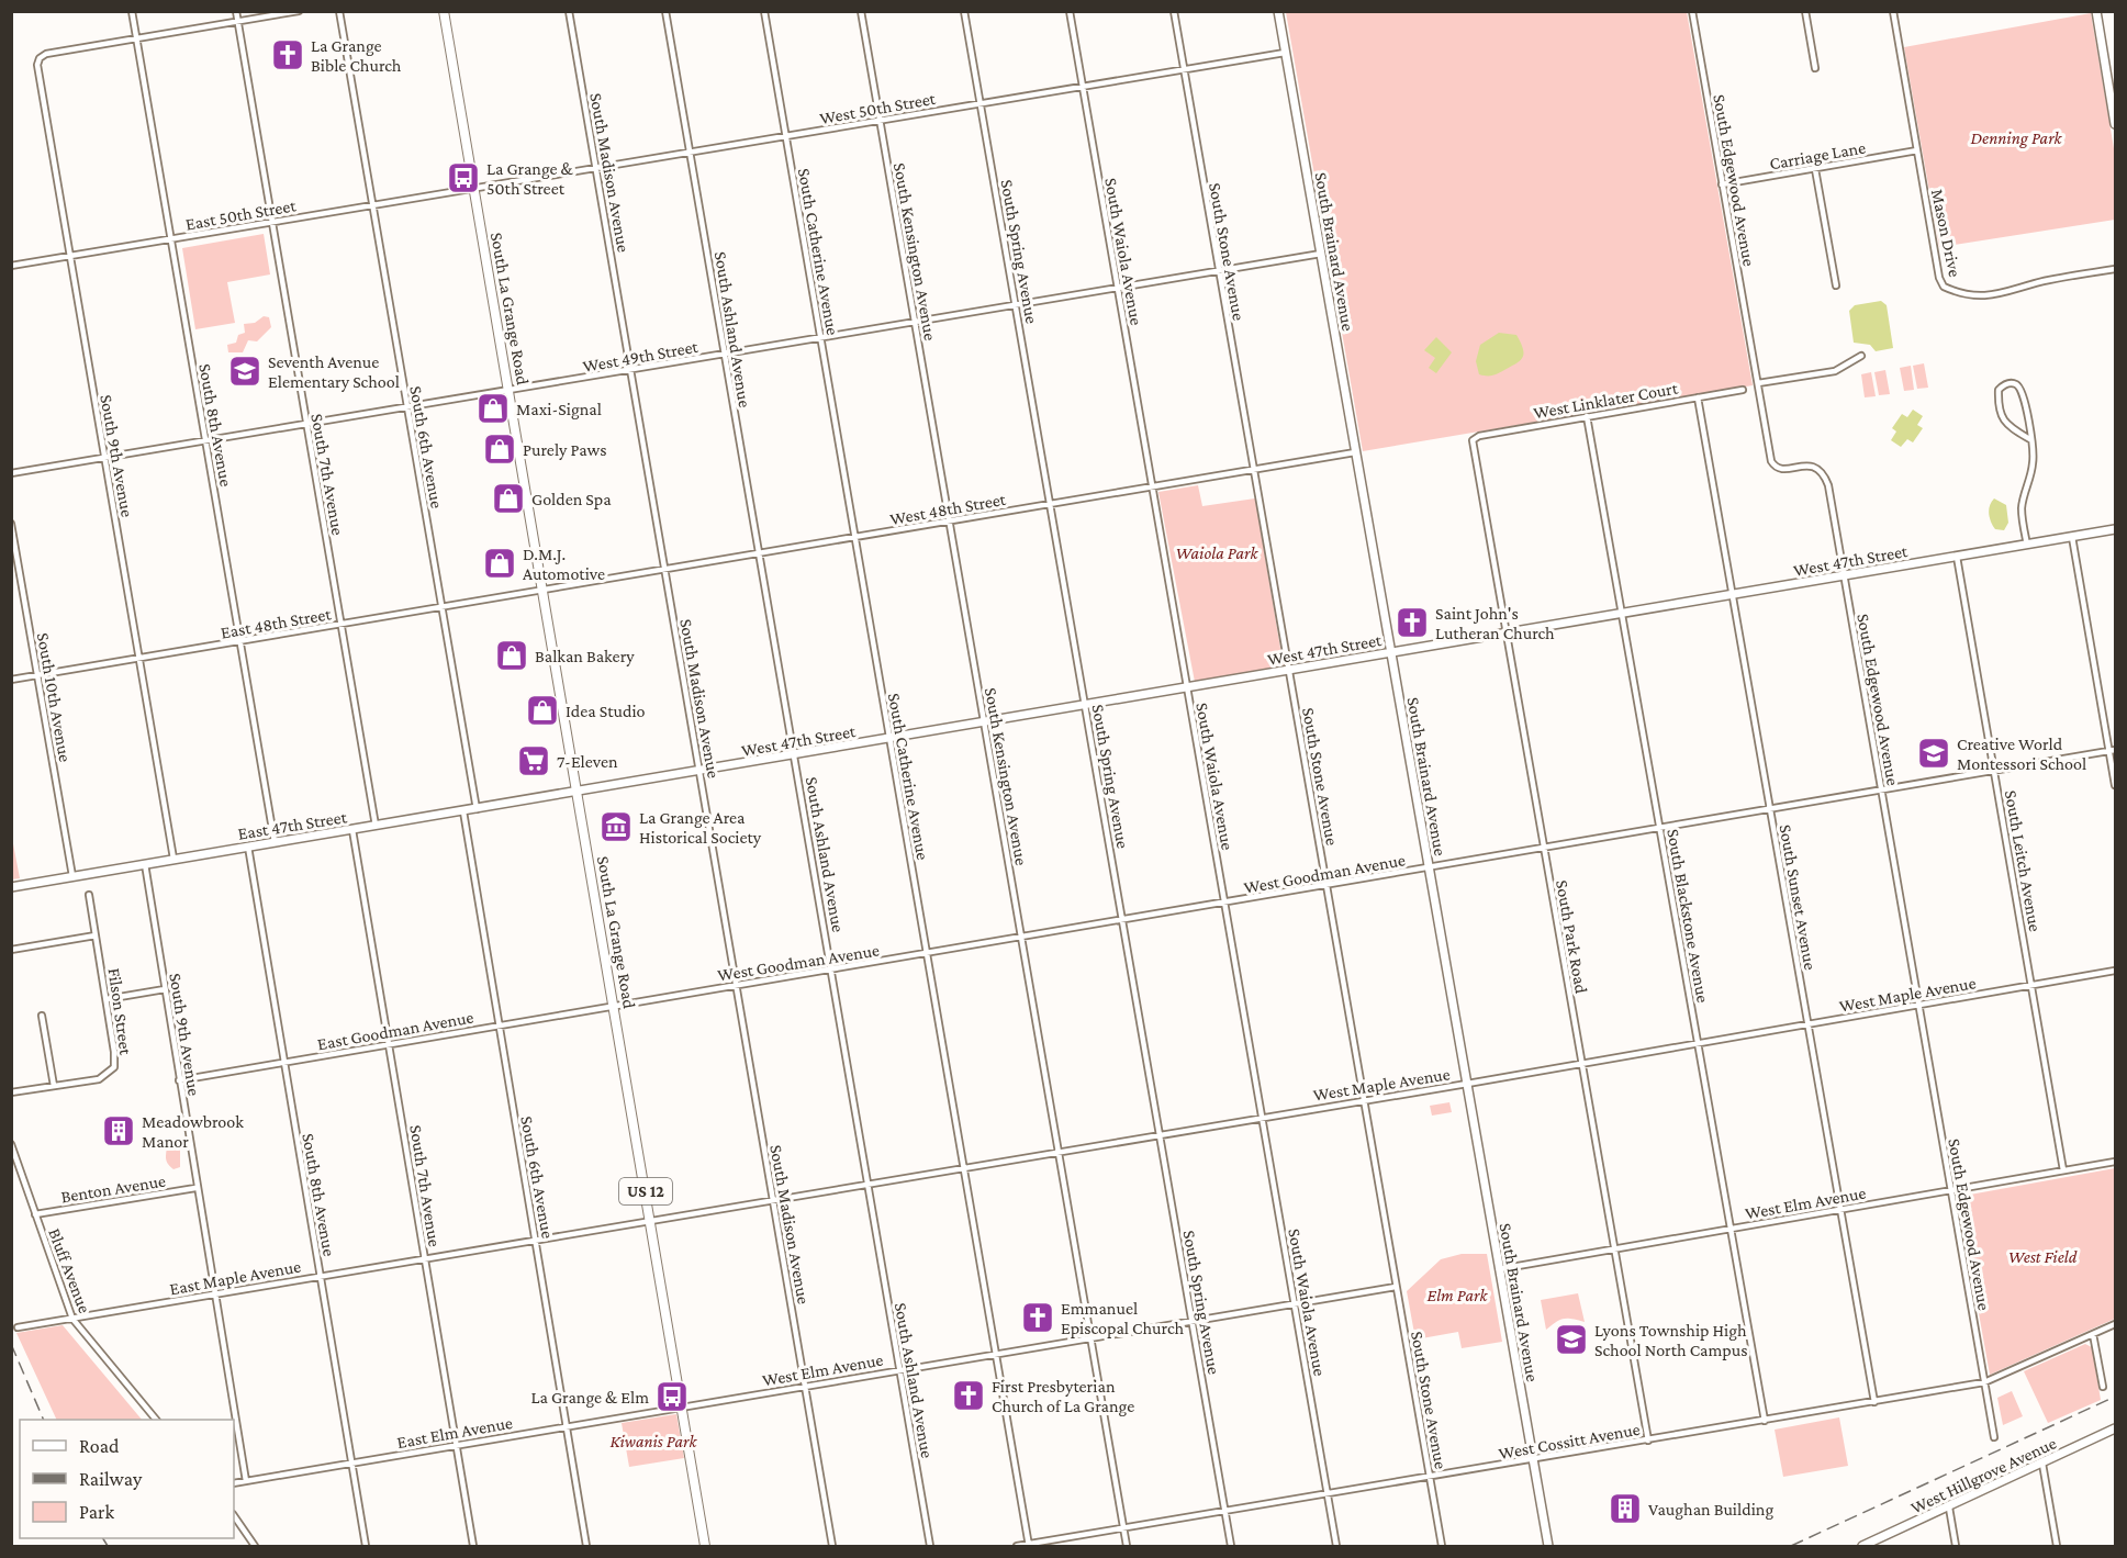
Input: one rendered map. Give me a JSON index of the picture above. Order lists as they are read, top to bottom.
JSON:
{
  "streets": {
    "main road": [
      "South Brainard Avenue",
      "South La Grange Road",
      "West 47th Street",
      "East 47th Street",
      "US 12",
      "West Hillgrove Avenue"
    ],
    "street": [
      "West 50th Street",
      "Carriage Lane",
      "South Madison Avenue",
      "South Edgewood Avenue",
      "East 50th Street",
      "Mason Drive",
      "South Catherine Avenue",
      "South Kensington Avenue",
      "South Spring Avenue",
      "South Waiola Avenue",
      "South Stone Avenue",
      "South Ashland Avenue",
      "West 49th Street",
      "West Linklater Court",
      "South 8th Avenue",
      "South 6th Avenue",
      "South 9th Avenue",
      "South 7th Avenue",
      "West 48th Street",
      "East 48th Street",
      "South 10th Avenue",
      "South Leitch Avenue",
      "West Goodman Avenue",
      "South Sunset Avenue",
      "South Blackstone Avenue",
      "South Park Road",
      "West Maple Avenue",
      "Filson Street",
      "East Goodman Avenue",
      "Benton Avenue",
      "West Elm Avenue",
      "Bluff Avenue",
      "East Maple Avenue",
      "East Elm Avenue",
      "West Cossitt Avenue"
    ]
  },
  "crossings": [
    ["West 50th Street", "South Madison Avenue"],
    ["West 50th Street", "East 50th Street"],
    ["West 50th Street", "South Catherine Avenue"],
    ["West 50th Street", "South Kensington Avenue"],
    ["West 50th Street", "South Spring Avenue"],
    ["West 50th Street", "South Waiola Avenue"],
    ["West 50th Street", "South Stone Avenue"],
    ["West 50th Street", "South Brainard Avenue"],
    ["West 50th Street", "South La Grange Road"],
    ["West 50th Street", "South Ashland Avenue"],
    ["Carriage Lane", "South Edgewood Avenue"],
    ["Carriage Lane", "Mason Drive"],
    ["South Madison Avenue", "West 49th Street"],
    ["South Madison Avenue", "West 48th Street"],
    ["South Madison Avenue", "West 47th Street"],
    ["South Madison Avenue", "West Goodman Avenue"],
    ["South Madison Avenue", "West Maple Avenue"],
    ["South Madison Avenue", "West Elm Avenue"],
    ["South Edgewood Avenue", "West 47th Street"],
    ["South Edgewood Avenue", "West Goodman Avenue"],
    ["South Edgewood Avenue", "West Maple Avenue"],
    ["South Edgewood Avenue", "West Elm Avenue"],
    ["South Edgewood Avenue", "West Cossitt Avenue"],
    ["East 50th Street", "South La Grange Road"],
    ["East 50th Street", "South 8th Avenue"],
    ["East 50th Street", "South 6th Avenue"],
    ["East 50th Street", "South 9th Avenue"],
    ["East 50th Street", "South 7th Avenue"],
    ["South Catherine Avenue", "West 49th Street"],
    ["South Catherine Avenue", "West 48th Street"],
    ["South Catherine Avenue", "West 47th Street"],
    ["South Catherine Avenue", "West Goodman Avenue"],
    ["South Catherine Avenue", "West Maple Avenue"],
    ["South Catherine Avenue", "West Elm Avenue"],
    ["South Catherine Avenue", "West Cossitt Avenue"],
    ["South Kensington Avenue", "West 49th Street"],
    ["South Kensington Avenue", "West 48th Street"],
    ["South Kensington Avenue", "West 47th Street"],
    ["South Kensington Avenue", "West Goodman Avenue"],
    ["South Kensington Avenue", "West Maple Avenue"],
    ["South Kensington Avenue", "West Elm Avenue"],
    ["South Kensington Avenue", "West Cossitt Avenue"],
    ["South Spring Avenue", "West 49th Street"],
    ["South Spring Avenue", "West 48th Street"],
    ["South Spring Avenue", "West 47th Street"],
    ["South Spring Avenue", "West Goodman Avenue"],
    ["South Spring Avenue", "West Maple Avenue"],
    ["South Spring Avenue", "West Elm Avenue"],
    ["South Spring Avenue", "West Cossitt Avenue"],
    ["South Waiola Avenue", "West 49th Street"],
    ["South Waiola Avenue", "West 48th Street"],
    ["South Waiola Avenue", "West 47th Street"],
    ["South Waiola Avenue", "West Goodman Avenue"],
    ["South Waiola Avenue", "West Maple Avenue"],
    ["South Waiola Avenue", "West Elm Avenue"],
    ["South Waiola Avenue", "West Cossitt Avenue"],
    ["South Stone Avenue", "West 49th Street"],
    ["South Stone Avenue", "West 48th Street"],
    ["South Stone Avenue", "West 47th Street"],
    ["South Stone Avenue", "West Goodman Avenue"],
    ["South Stone Avenue", "West Maple Avenue"],
    ["South Stone Avenue", "West Elm Avenue"],
    ["South Stone Avenue", "West Cossitt Avenue"],
    ["South Brainard Avenue", "West 49th Street"],
    ["South Brainard Avenue", "West 48th Street"],
    ["South Brainard Avenue", "West 47th Street"],
    ["South Brainard Avenue", "West Goodman Avenue"],
    ["South Brainard Avenue", "West Maple Avenue"],
    ["South Brainard Avenue", "West Elm Avenue"],
    ["South Brainard Avenue", "West Cossitt Avenue"],
    ["South La Grange Road", "West 49th Street"],
    ["South La Grange Road", "West 48th Street"],
    ["South La Grange Road", "West 47th Street"],
    ["South La Grange Road", "East 48th Street"],
    ["South La Grange Road", "East 47th Street"],
    ["South La Grange Road", "West Goodman Avenue"],
    ["South La Grange Road", "West Maple Avenue"],
    ["South La Grange Road", "East Goodman Avenue"],
    ["South La Grange Road", "West Elm Avenue"],
    ["South La Grange Road", "East Maple Avenue"],
    ["South La Grange Road", "East Elm Avenue"],
    ["South Ashland Avenue", "West 49th Street"],
    ["South Ashland Avenue", "West 48th Street"],
    ["South Ashland Avenue", "West 47th Street"],
    ["South Ashland Avenue", "West Goodman Avenue"],
    ["South Ashland Avenue", "West Maple Avenue"],
    ["South Ashland Avenue", "West Elm Avenue"],
    ["West 49th Street", "South 8th Avenue"],
    ["West 49th Street", "South 6th Avenue"],
    ["West 49th Street", "South 9th Avenue"],
    ["West 49th Street", "South 7th Avenue"],
    ["West Linklater Court", "South Sunset Avenue"],
    ["West Linklater Court", "South Blackstone Avenue"],
    ["West Linklater Court", "South Park Road"],
    ["South 8th Avenue", "South 9th Avenue"],
    ["South 8th Avenue", "East 48th Street"],
    ["South 8th Avenue", "East 47th Street"],
    ["South 8th Avenue", "East Goodman Avenue"],
    ["South 8th Avenue", "East Maple Avenue"],
    ["South 8th Avenue", "East Elm Avenue"],
    ["South 6th Avenue", "East 48th Street"],
    ["South 6th Avenue", "East 47th Street"],
    ["South 6th Avenue", "East Goodman Avenue"],
    ["South 6th Avenue", "East Maple Avenue"],
    ["South 6th Avenue", "East Elm Avenue"],
    ["South 9th Avenue", "East 48th Street"],
    ["South 9th Avenue", "East 47th Street"],
    ["South 9th Avenue", "East Goodman Avenue"],
    ["South 9th Avenue", "Benton Avenue"],
    ["South 9th Avenue", "East Maple Avenue"],
    ["South 9th Avenue", "East Elm Avenue"],
    ["South 7th Avenue", "East 48th Street"],
    ["South 7th Avenue", "East 47th Street"],
    ["South 7th Avenue", "East Goodman Avenue"],
    ["South 7th Avenue", "East Maple Avenue"],
    ["South 7th Avenue", "East Elm Avenue"],
    ["West 48th Street", "East 48th Street"],
    ["West 47th Street", "East 47th Street"],
    ["West 47th Street", "South Leitch Avenue"],
    ["West 47th Street", "South Sunset Avenue"],
    ["West 47th Street", "South Blackstone Avenue"],
    ["West 47th Street", "South Park Road"],
    ["East 48th Street", "South 10th Avenue"],
    ["South 10th Avenue", "East 47th Street"],
    ["South Leitch Avenue", "West Goodman Avenue"],
    ["South Leitch Avenue", "West Maple Avenue"],
    ["South Leitch Avenue", "West Elm Avenue"],
    ["West Goodman Avenue", "South Sunset Avenue"],
    ["West Goodman Avenue", "South Blackstone Avenue"],
    ["West Goodman Avenue", "South Park Road"],
    ["West Goodman Avenue", "East Goodman Avenue"],
    ["South Sunset Avenue", "West Maple Avenue"],
    ["South Sunset Avenue", "West Elm Avenue"],
    ["South Sunset Avenue", "West Cossitt Avenue"],
    ["South Blackstone Avenue", "West Maple Avenue"],
    ["South Blackstone Avenue", "West Elm Avenue"],
    ["South Blackstone Avenue", "West Cossitt Avenue"],
    ["South Park Road", "West Maple Avenue"],
    ["South Park Road", "West Elm Avenue"],
    ["South Park Road", "West Cossitt Avenue"],
    ["West Maple Avenue", "East Maple Avenue"],
    ["Benton Avenue", "Bluff Avenue"],
    ["West Elm Avenue", "East Elm Avenue"],
    ["Bluff Avenue", "East Maple Avenue"]
  ],
  "parks": [
    "Denning Park",
    "Waiola Park",
    "West Field",
    "Elm Park",
    "Kiwanis Park"
  ],
  "places": {
    "church": [
      "La Grange Bible Church",
      "Saint John's Lutheran Church",
      "Emmanuel Episcopal Church",
      "First Presbyterian Church of La Grange"
    ],
    "bus stop": ["La Grange & 50th Street", "La Grange & Elm"],
    "school or university": ["Seventh Avenue Elementary School", "Creative World Montessori School", "Lyons Township High School North Campus"],
    "shop": [
      "Maxi-Signal",
      "Purely Paws",
      "Golden Spa",
      "D.M.J. Automotive",
      "Balkan Bakery",
      "Idea Studio"
    ],
    "supermarket": ["7-Eleven"],
    "museum": ["La Grange Area Historical Society"],
    "building": ["Meadowbrook Manor", "Vaughan Building"]
  },
  "legend": ["Road", "Railway", "Park"]
}
